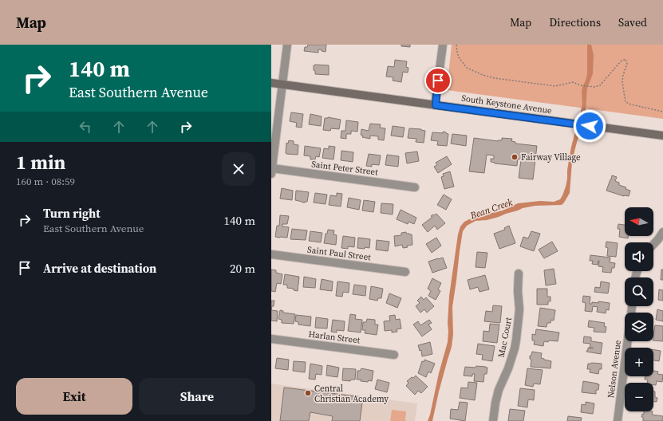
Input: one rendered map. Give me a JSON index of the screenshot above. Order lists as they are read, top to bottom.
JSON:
{
  "streets": {
    "main road": ["South Keystone Avenue"],
    "street": [
      "Saint Peter Street",
      "Saint Paul Street",
      "Harlan Street",
      "Mac Court",
      "Nelson Avenue"
    ]
  },
  "water": ["Bean Creek"],
  "places": ["Fairway Village", "Central Christian Academy"],
  "north": "left",
  "page": {
    "header": "Map",
    "nav": ["Map", "Directions", "Saved"],
    "turn": ["140 m", "East Southern Avenue"],
    "heading": ["1 min", "160 m · 08:59"],
    "list": [
      {
        "name": "Turn right",
        "note": "East Southern Avenue",
        "value": "140 m"
      },
      {
        "name": "Arrive at destination",
        "value": "20 m"
      }
    ],
    "map_buttons": ["+", "−"],
    "buttons": ["Exit", "Share"]
  }
}
